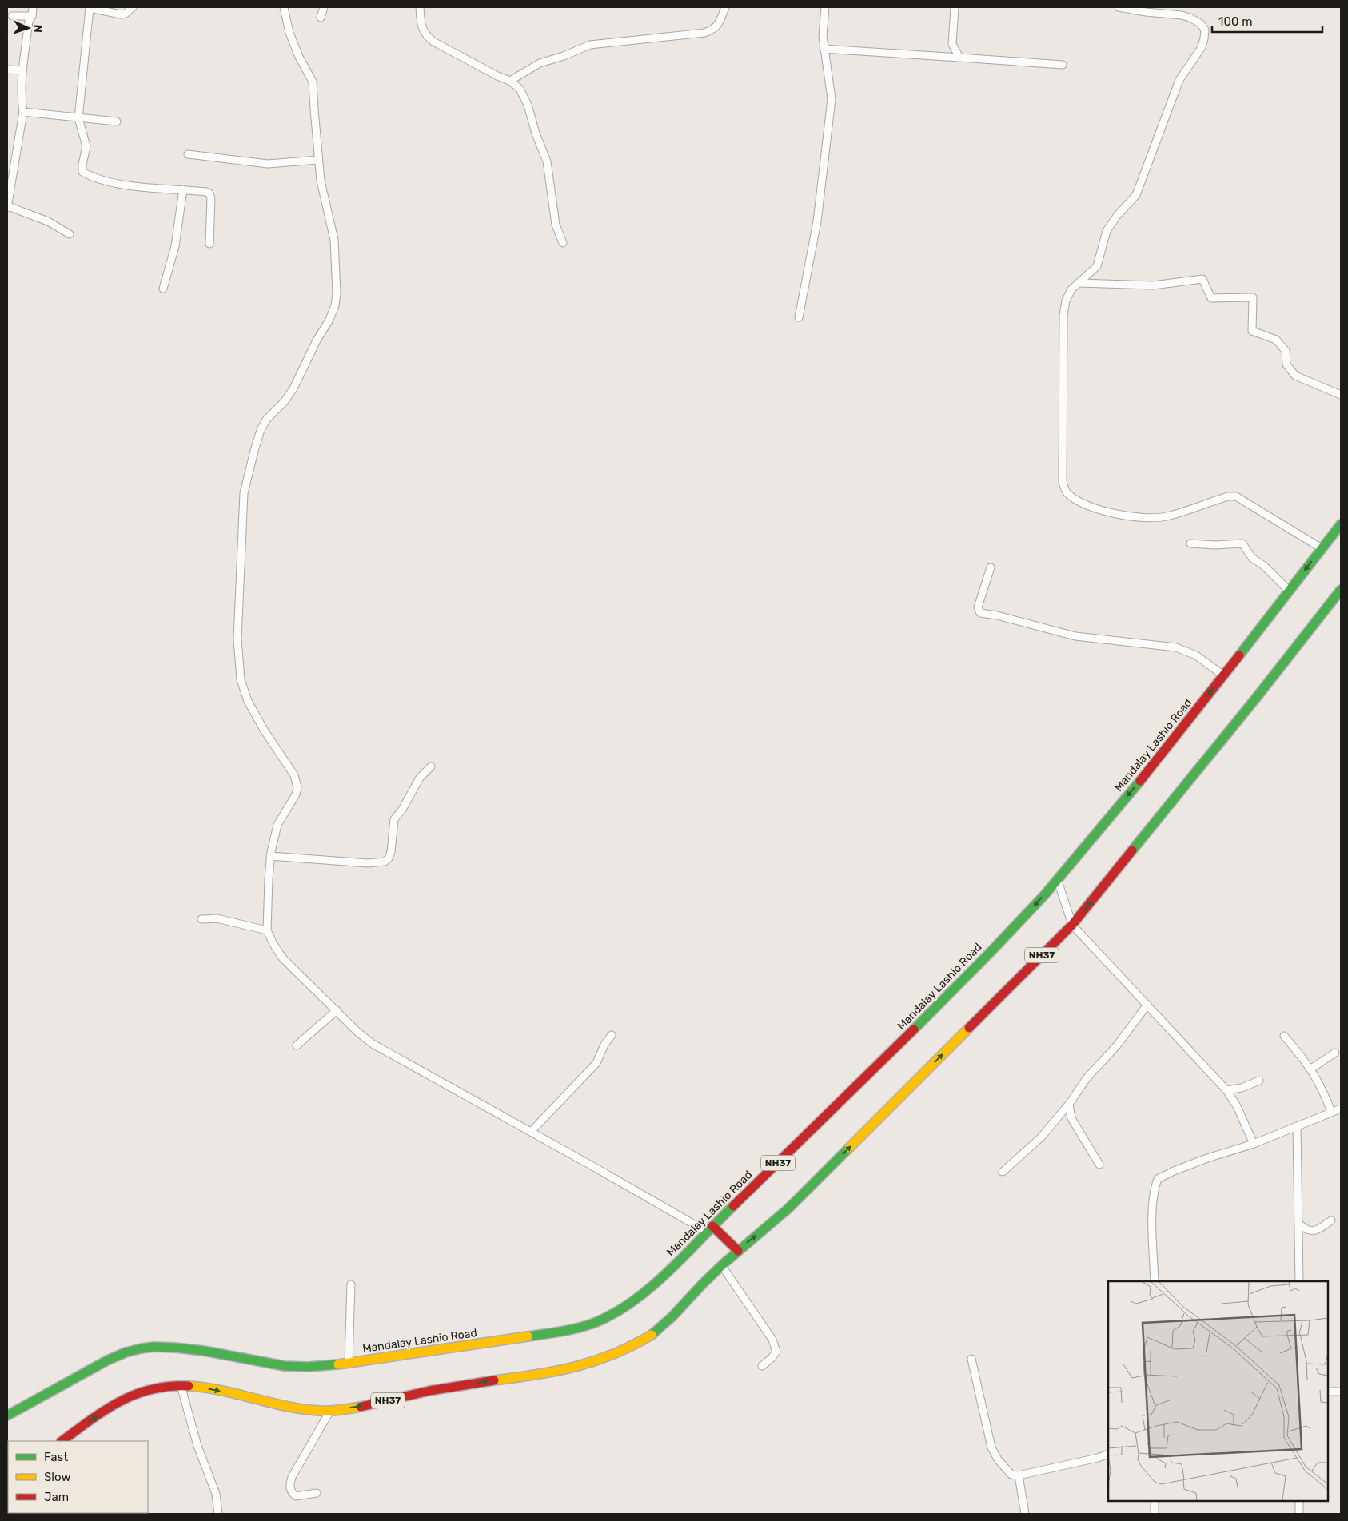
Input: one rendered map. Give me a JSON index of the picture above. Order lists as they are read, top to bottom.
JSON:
{
  "streets": {
    "highway": ["Mandalay Lashio Road", "NH37"]
  },
  "legend": ["Fast", "Slow", "Jam"],
  "scale_bar": "100 m",
  "north": "right"
}
